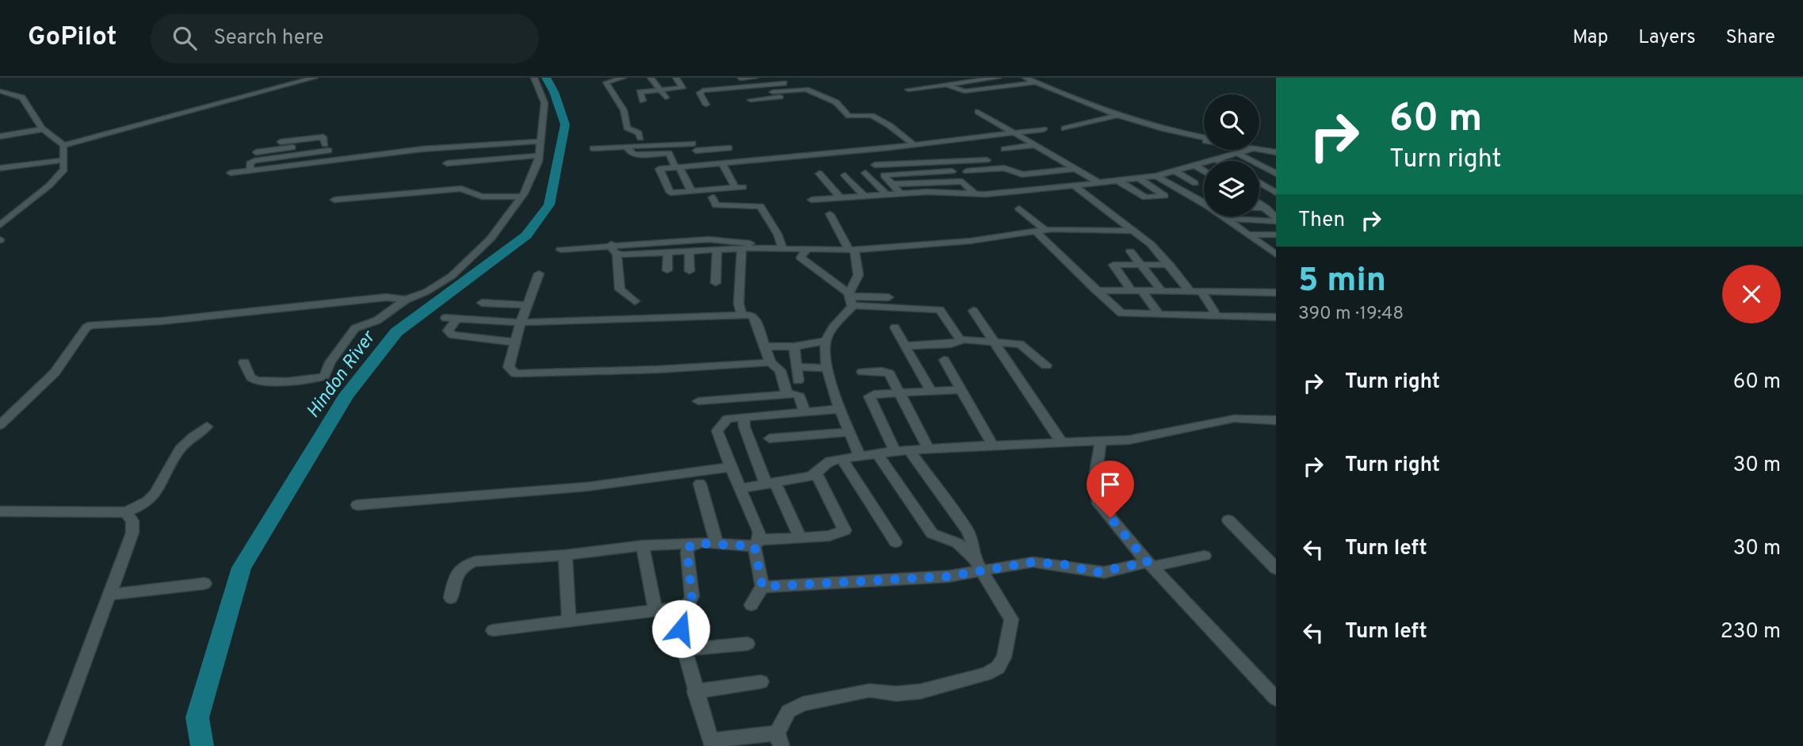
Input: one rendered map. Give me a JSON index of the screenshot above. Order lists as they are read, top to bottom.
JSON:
{
  "water": ["Hindon River"],
  "page": {
    "header": "GoPilot",
    "search": "Search here",
    "nav": ["Map", "Layers", "Share"],
    "turn": ["60 m", "Turn right"],
    "then": "Then",
    "heading": ["5 min", "390 m · 19:48"],
    "list": [
      {
        "name": "Turn right",
        "value": "60 m"
      },
      {
        "name": "Turn right",
        "value": "30 m"
      },
      {
        "name": "Turn left",
        "value": "30 m"
      },
      {
        "name": "Turn left",
        "value": "230 m"
      }
    ]
  }
}
